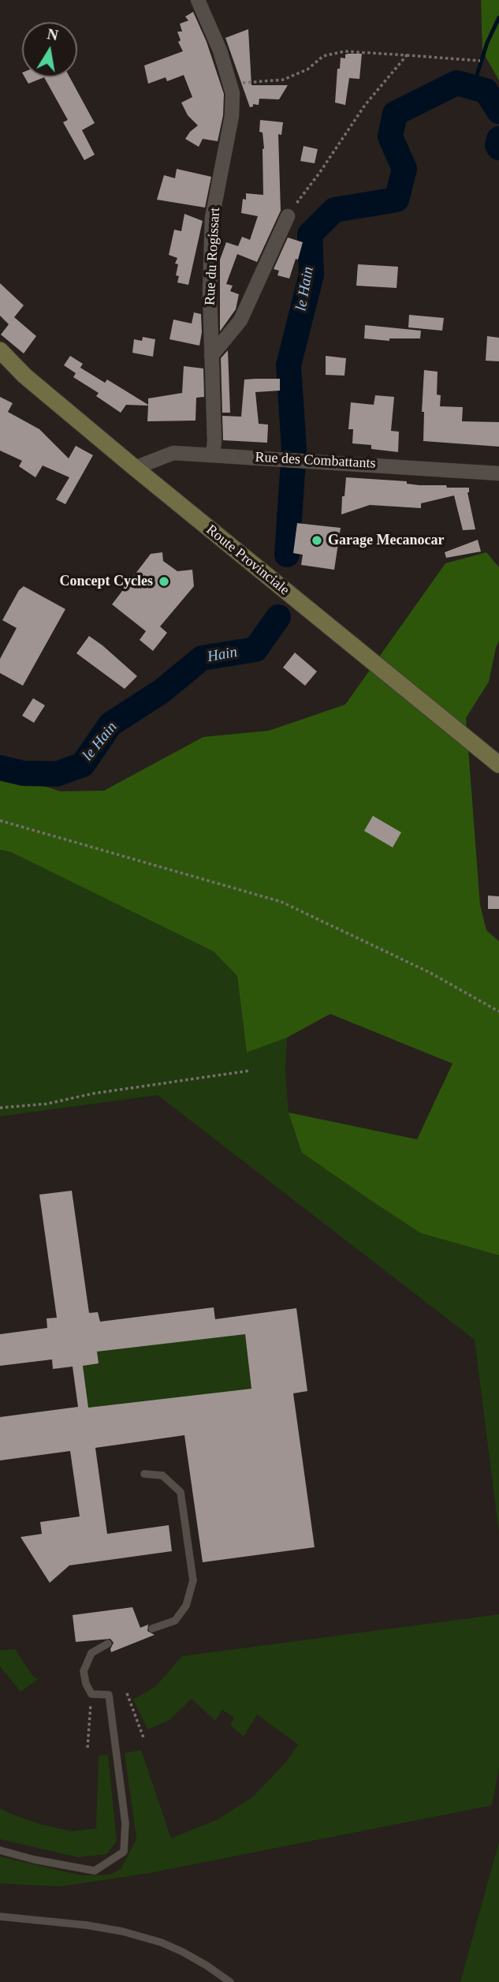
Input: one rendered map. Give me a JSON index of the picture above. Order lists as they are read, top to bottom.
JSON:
{
  "streets": {
    "main road": ["Route Provinciale"],
    "street": ["Rue du Rogissart", "Rue des Combattants"]
  },
  "crossings": [
    ["Rue du Rogissart", "Rue des Combattants"],
    ["Rue des Combattants", "Route Provinciale"]
  ],
  "water": ["le Hain", "Hain"],
  "places": ["Garage Mecanocar", "Concept Cycles"],
  "north": "top"
}
